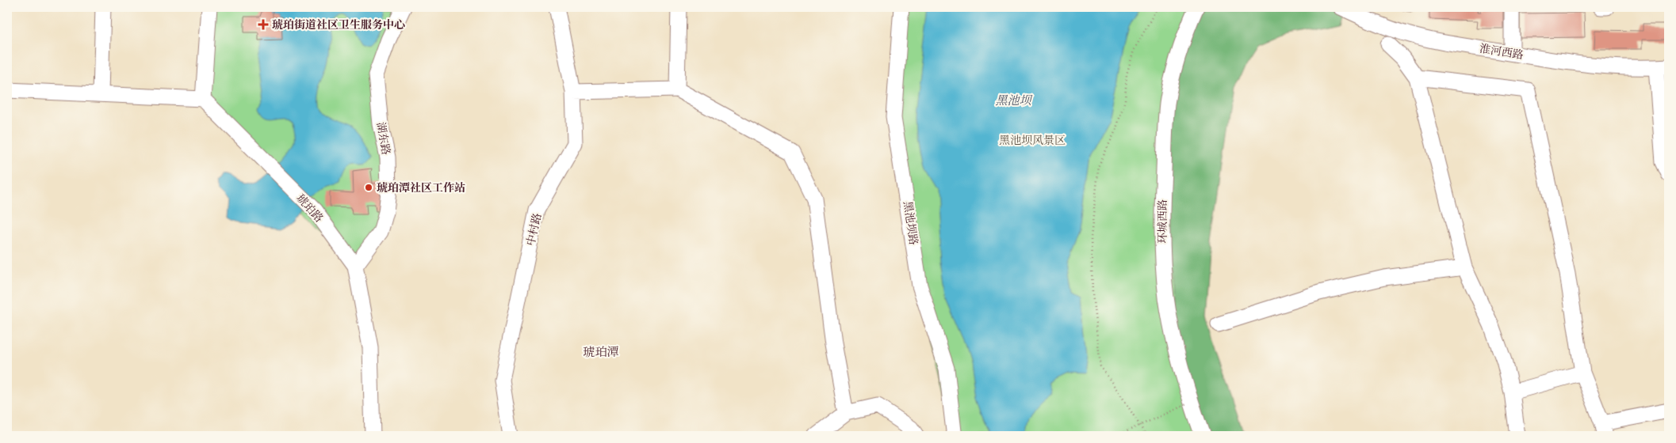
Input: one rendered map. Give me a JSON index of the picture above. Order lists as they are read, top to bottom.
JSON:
{
  "streets": {
    "street": [
      "淮河西路",
      "湖东路",
      "琥珀路",
      "环城西路",
      "黑池坝路",
      "中村路"
    ]
  },
  "crossings": [
    ["湖东路", "琥珀路"]
  ],
  "districts": ["琥珀潭"],
  "water": ["黑池坝"],
  "parks": ["黑池坝风景区"],
  "places": {
    "health": ["琥珀街道社区卫生服务中心"],
    "other": ["琥珀潭社区工作站"]
  }
}
